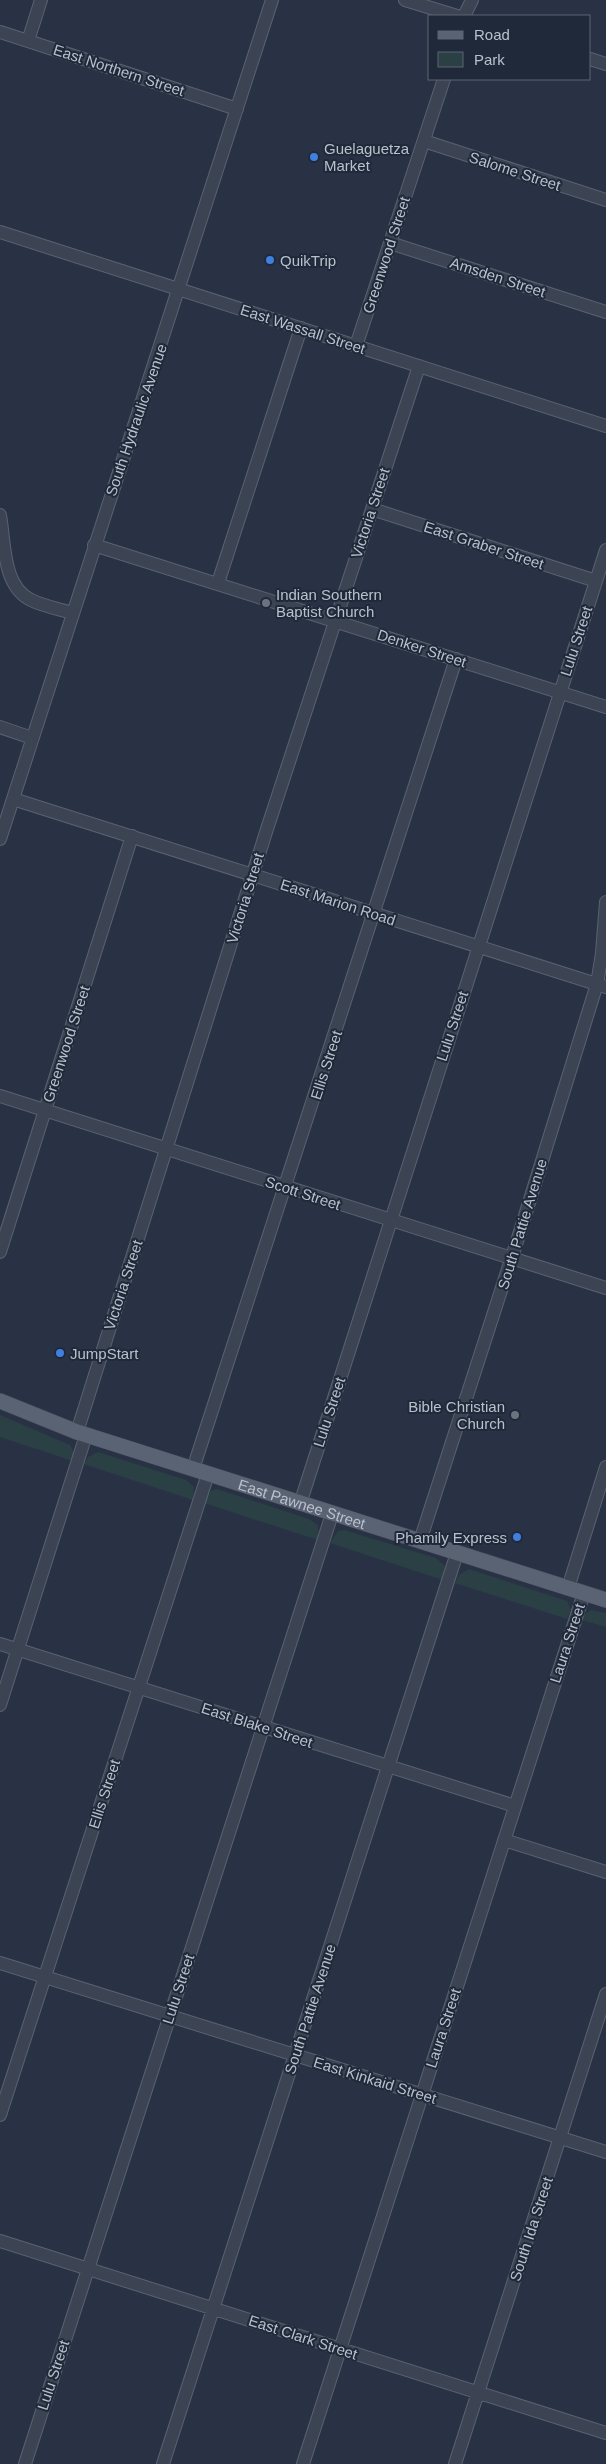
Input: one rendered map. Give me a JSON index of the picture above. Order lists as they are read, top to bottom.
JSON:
{
  "streets": {
    "main road": ["East Pawnee Street"],
    "street": [
      "East Northern Street",
      "Salome Street",
      "Greenwood Street",
      "Amsden Street",
      "East Wassall Street",
      "South Hydraulic Avenue",
      "Victoria Street",
      "East Graber Street",
      "Lulu Street",
      "Denker Street",
      "East Marion Road",
      "Ellis Street",
      "Scott Street",
      "South Pattie Avenue",
      "Laura Street",
      "East Blake Street",
      "East Kinkaid Street",
      "South Ida Street",
      "East Clark Street"
    ]
  },
  "crossings": [
    ["East Northern Street", "South Hydraulic Avenue"],
    ["Salome Street", "Greenwood Street"],
    ["Greenwood Street", "Amsden Street"],
    ["Greenwood Street", "East Wassall Street"],
    ["Greenwood Street", "East Marion Road"],
    ["Greenwood Street", "Scott Street"],
    ["East Wassall Street", "South Hydraulic Avenue"],
    ["East Wassall Street", "Victoria Street"],
    ["South Hydraulic Avenue", "Denker Street"],
    ["South Hydraulic Avenue", "East Marion Road"],
    ["Victoria Street", "East Graber Street"],
    ["Victoria Street", "Denker Street"],
    ["Victoria Street", "East Marion Road"],
    ["Victoria Street", "Scott Street"],
    ["Victoria Street", "East Pawnee Street"],
    ["Victoria Street", "East Blake Street"],
    ["East Graber Street", "Lulu Street"],
    ["Lulu Street", "Denker Street"],
    ["Lulu Street", "East Marion Road"],
    ["Lulu Street", "Scott Street"],
    ["Lulu Street", "East Pawnee Street"],
    ["Lulu Street", "East Blake Street"],
    ["Lulu Street", "East Kinkaid Street"],
    ["Lulu Street", "East Clark Street"],
    ["Denker Street", "Ellis Street"],
    ["East Marion Road", "Ellis Street"],
    ["East Marion Road", "South Pattie Avenue"],
    ["Ellis Street", "Scott Street"],
    ["Ellis Street", "East Pawnee Street"],
    ["Ellis Street", "East Blake Street"],
    ["Ellis Street", "East Kinkaid Street"],
    ["Scott Street", "South Pattie Avenue"],
    ["South Pattie Avenue", "East Pawnee Street"],
    ["South Pattie Avenue", "East Blake Street"],
    ["South Pattie Avenue", "East Kinkaid Street"],
    ["South Pattie Avenue", "East Clark Street"],
    ["East Pawnee Street", "Laura Street"],
    ["Laura Street", "East Blake Street"],
    ["Laura Street", "East Kinkaid Street"],
    ["Laura Street", "East Clark Street"],
    ["East Kinkaid Street", "South Ida Street"],
    ["South Ida Street", "East Clark Street"]
  ],
  "places": [
    "Guelaguetza Market",
    "QuikTrip",
    "Indian Southern Baptist Church",
    "JumpStart",
    "Bible Christian Church",
    "Phamily Express"
  ],
  "legend": ["Road", "Park"]
}
